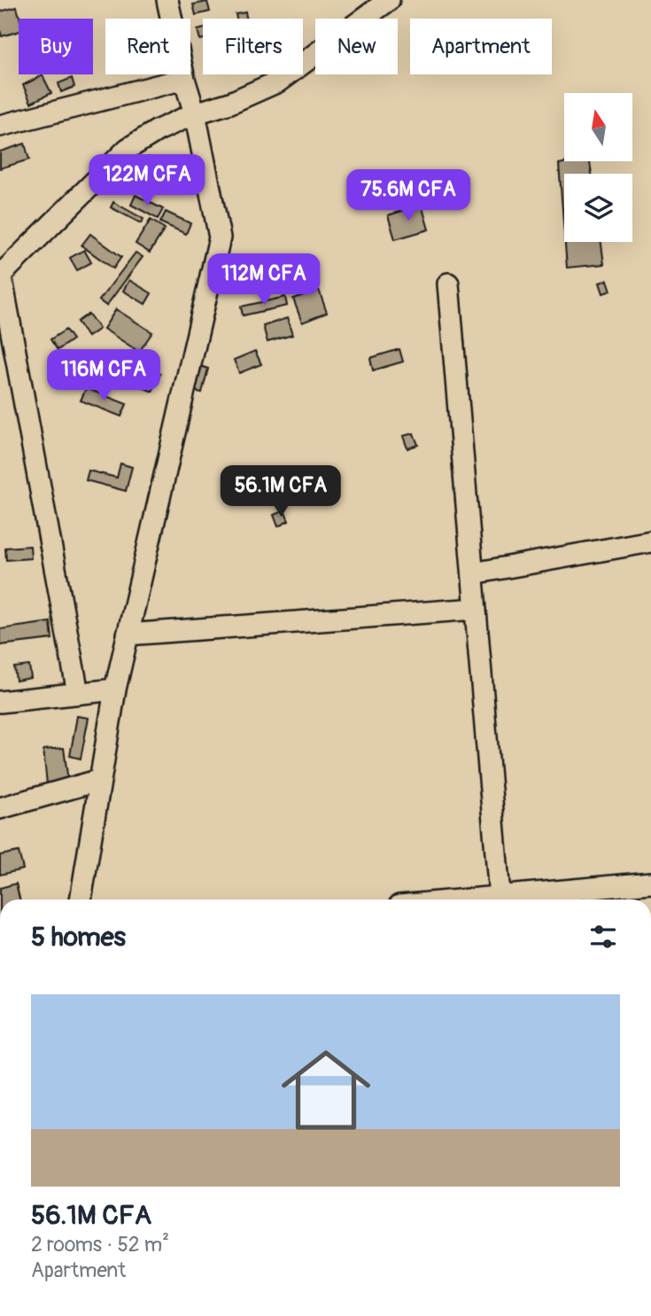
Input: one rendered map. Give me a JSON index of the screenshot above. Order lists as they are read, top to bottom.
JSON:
{
  "north": "top",
  "page": {
    "chip": [
      "Buy",
      "Rent",
      "Filters",
      "New",
      "Apartment"
    ],
    "price": [
      "122M CFA",
      "75.6M CFA",
      "112M CFA",
      "116M CFA",
      "56.1M CFA"
    ],
    "heading": "5 homes",
    "list": [
      {
        "name": "56.1M CFA",
        "note": "2 rooms · 52 m² · Apartment"
      }
    ]
  }
}
